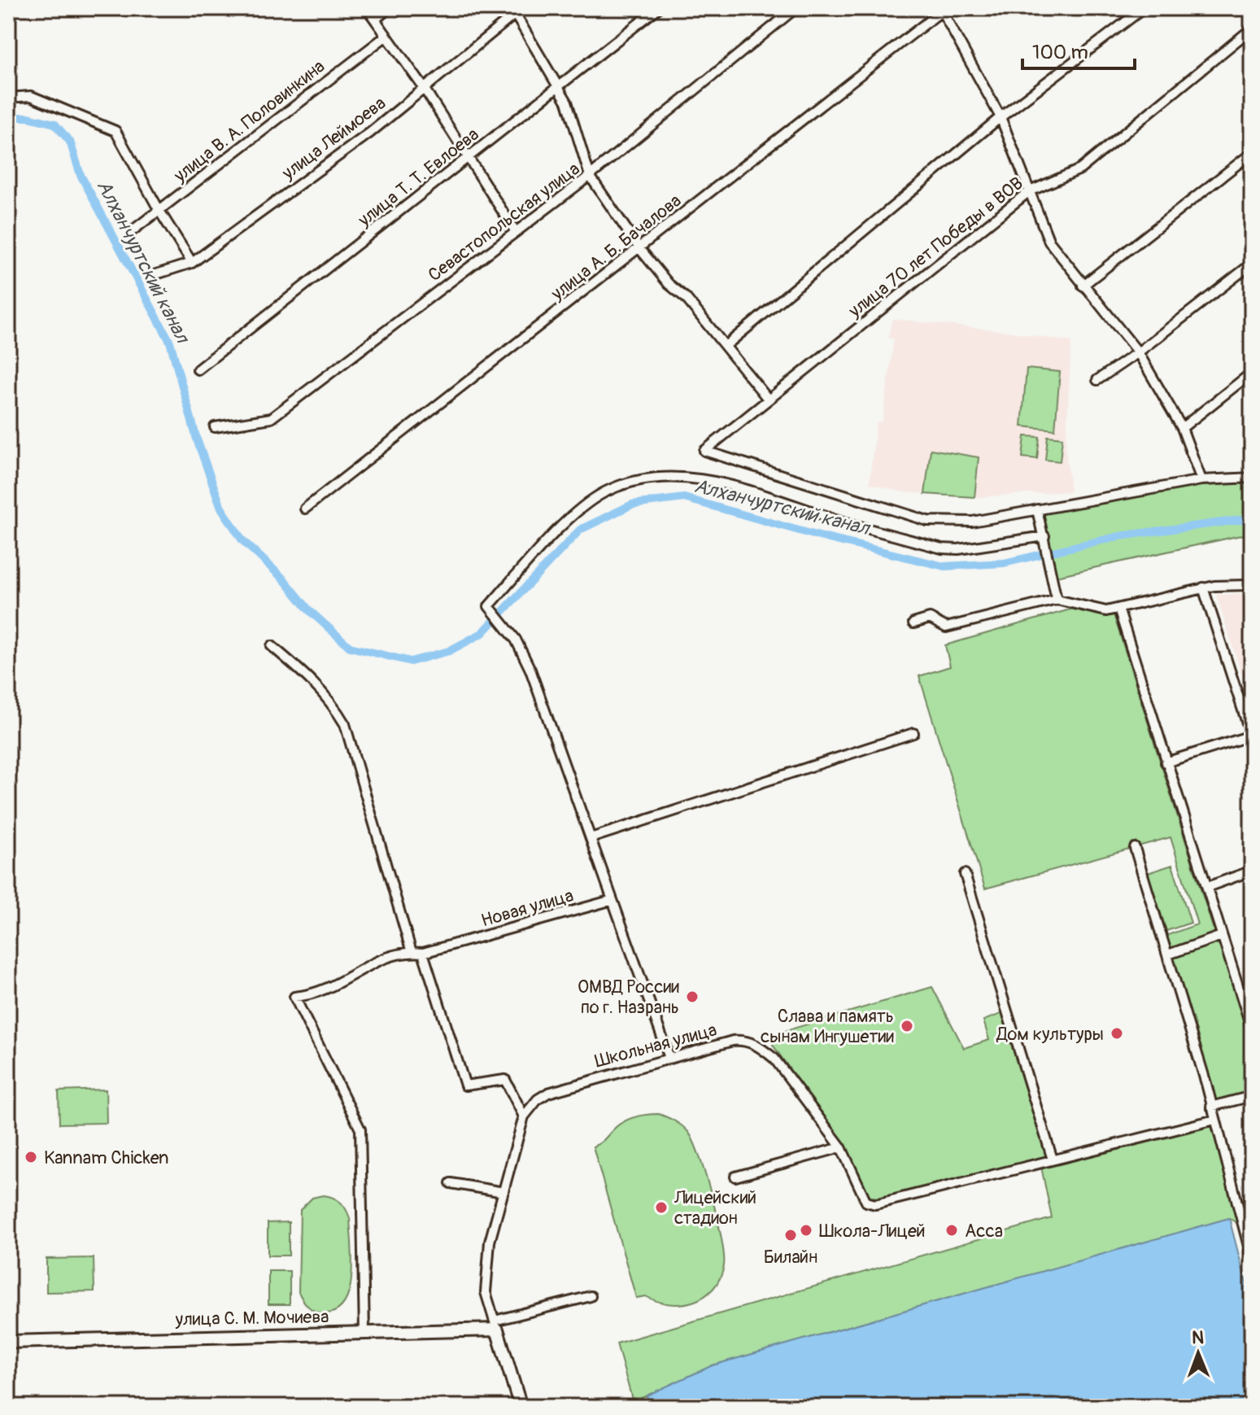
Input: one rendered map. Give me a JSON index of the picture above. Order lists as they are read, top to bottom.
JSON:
{
  "streets": {
    "street": [
      "улица В. А. Половинкина",
      "улица Леймоева",
      "улица Т. Т. Евлоева",
      "Севастопольская улица",
      "улица А. Б. Бачалова",
      "улица 70 лет Победы в ВОВ",
      "Новая улица",
      "Школьная улица",
      "улица С. М. Мочиева"
    ]
  },
  "water": ["Алханчуртский канал"],
  "places": [
    "ОМВД России по г. Назрань",
    "Слава и память сынам Ингушетии",
    "Дом культуры",
    "Kannam Chicken",
    "Лицейский стадион",
    "Школа-Лицей",
    "Асса",
    "Билайн"
  ],
  "scale_bar": "100 m",
  "north": "top"
}
